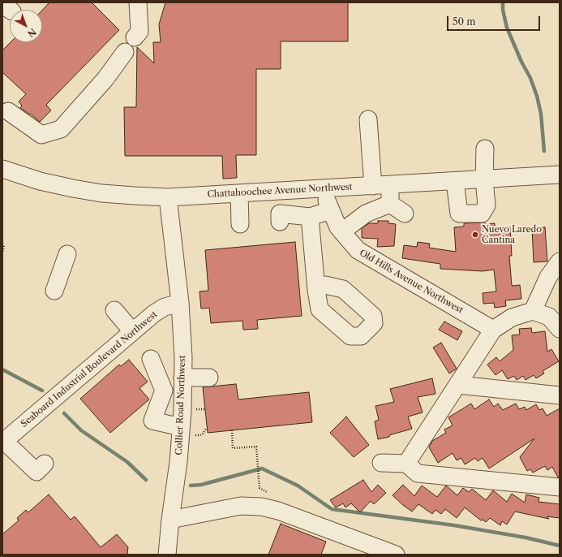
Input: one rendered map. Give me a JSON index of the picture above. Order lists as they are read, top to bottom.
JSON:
{
  "streets": {
    "street": [
      "Chattahoochee Avenue Northwest",
      "Old Hills Avenue Northwest",
      "Seaboard Industrial Boulevard Northwest",
      "Collier Road Northwest"
    ]
  },
  "crossings": [
    ["Chattahoochee Avenue Northwest", "Old Hills Avenue Northwest"],
    ["Chattahoochee Avenue Northwest", "Collier Road Northwest"],
    ["Seaboard Industrial Boulevard Northwest", "Collier Road Northwest"]
  ],
  "places": ["Nuevo Laredo Cantina"],
  "scale_bar": "50 m",
  "north": "bottom right"
}
